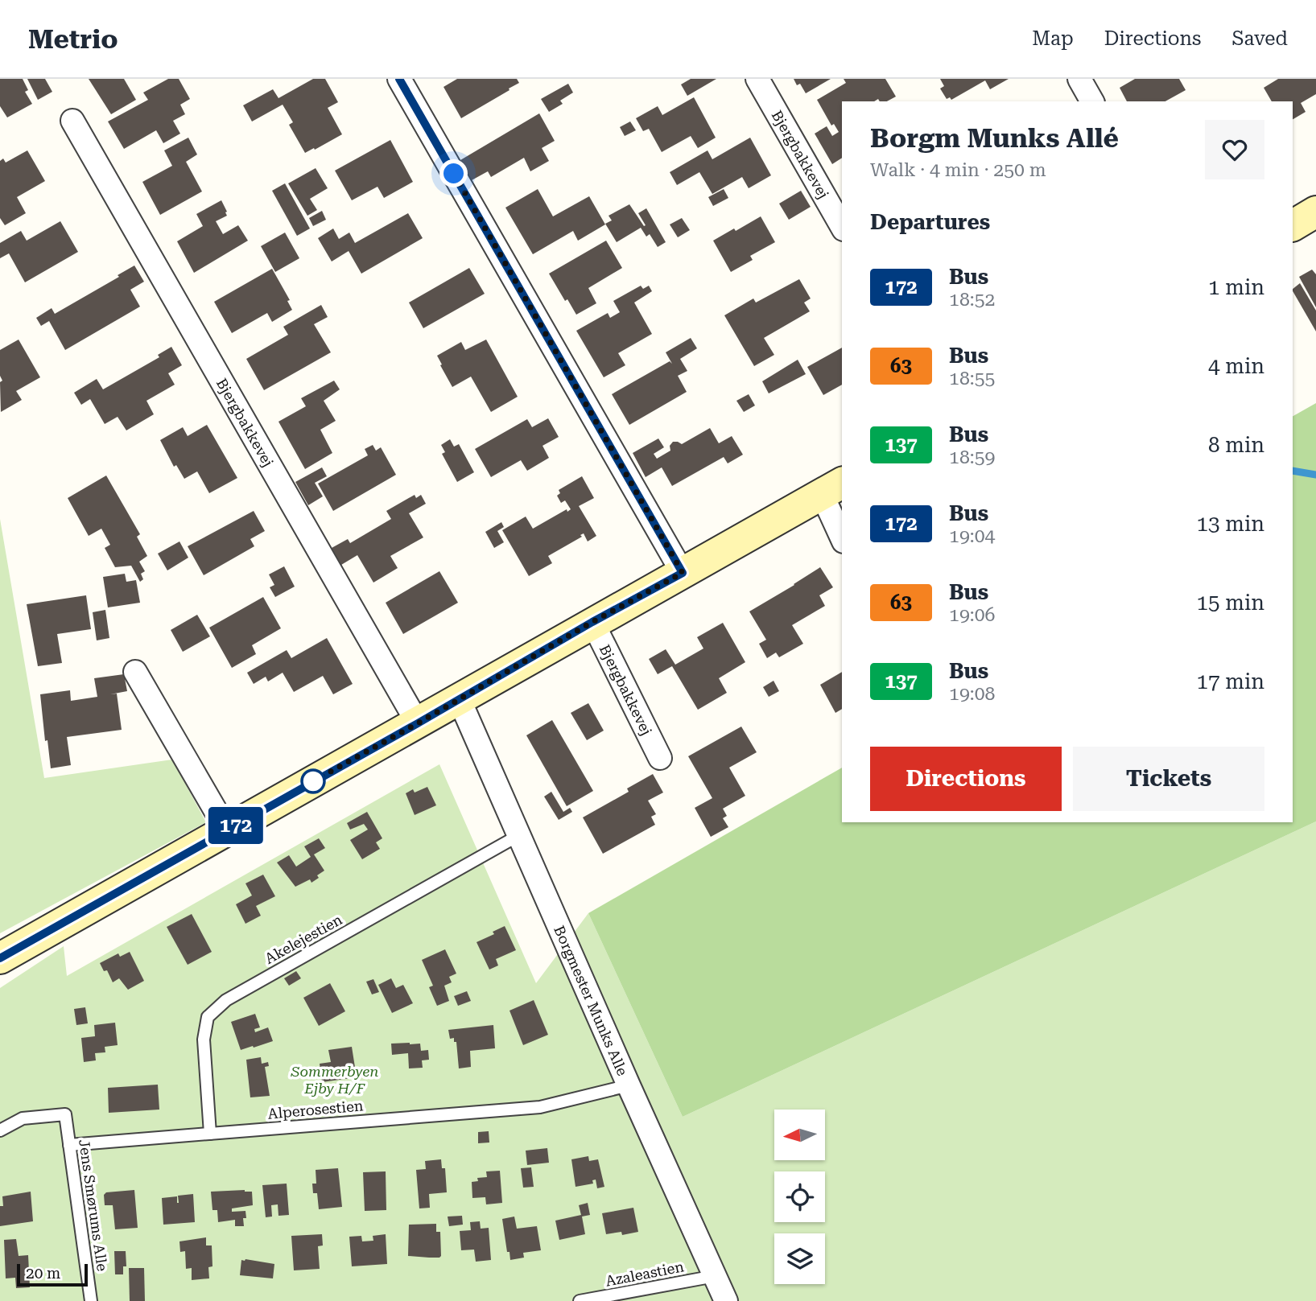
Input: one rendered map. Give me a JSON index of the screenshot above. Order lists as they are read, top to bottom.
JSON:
{
  "streets": {
    "street": ["Bjergbakkevej", "Borgmester Munks Alle"],
    "lane": [
      "Akelejestien",
      "Alperosestien",
      "Jens Smørums Alle",
      "Azaleastien"
    ]
  },
  "crossings": [
    ["Akelejestien", "Borgmester Munks Alle"],
    ["Akelejestien", "Alperosestien"],
    ["Borgmester Munks Alle", "Alperosestien"],
    ["Borgmester Munks Alle", "Azaleastien"],
    ["Alperosestien", "Jens Smørums Alle"]
  ],
  "parks": ["Sommerbyen Ejby H/F"],
  "lines": ["bus line 172"],
  "scale_bar": "20 m",
  "north": "left",
  "page": {
    "header": "Metrio",
    "nav": ["Map", "Directions", "Saved"],
    "on_map": "172",
    "heading": [
      ["Borgm Munks Allé", "Walk · 4 min · 250 m"],
      "Departures"
    ],
    "list": [
      {
        "mark": "172",
        "name": "Bus",
        "note": "18:52",
        "value": "1 min"
      },
      {
        "mark": "63",
        "name": "Bus",
        "note": "18:55",
        "value": "4 min"
      },
      {
        "mark": "137",
        "name": "Bus",
        "note": "18:59",
        "value": "8 min"
      },
      {
        "mark": "172",
        "name": "Bus",
        "note": "19:04",
        "value": "13 min"
      },
      {
        "mark": "63",
        "name": "Bus",
        "note": "19:06",
        "value": "15 min"
      },
      {
        "mark": "137",
        "name": "Bus",
        "note": "19:08",
        "value": "17 min"
      }
    ],
    "buttons": ["Directions", "Tickets"],
    "scale": "20 m"
  }
}
